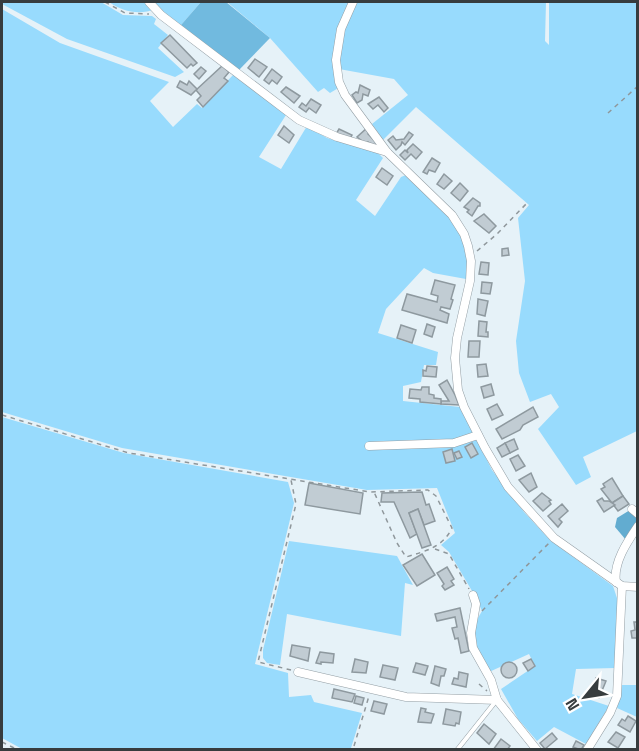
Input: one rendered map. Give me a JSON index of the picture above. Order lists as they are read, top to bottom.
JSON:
{
  "north": "bottom left"
}
